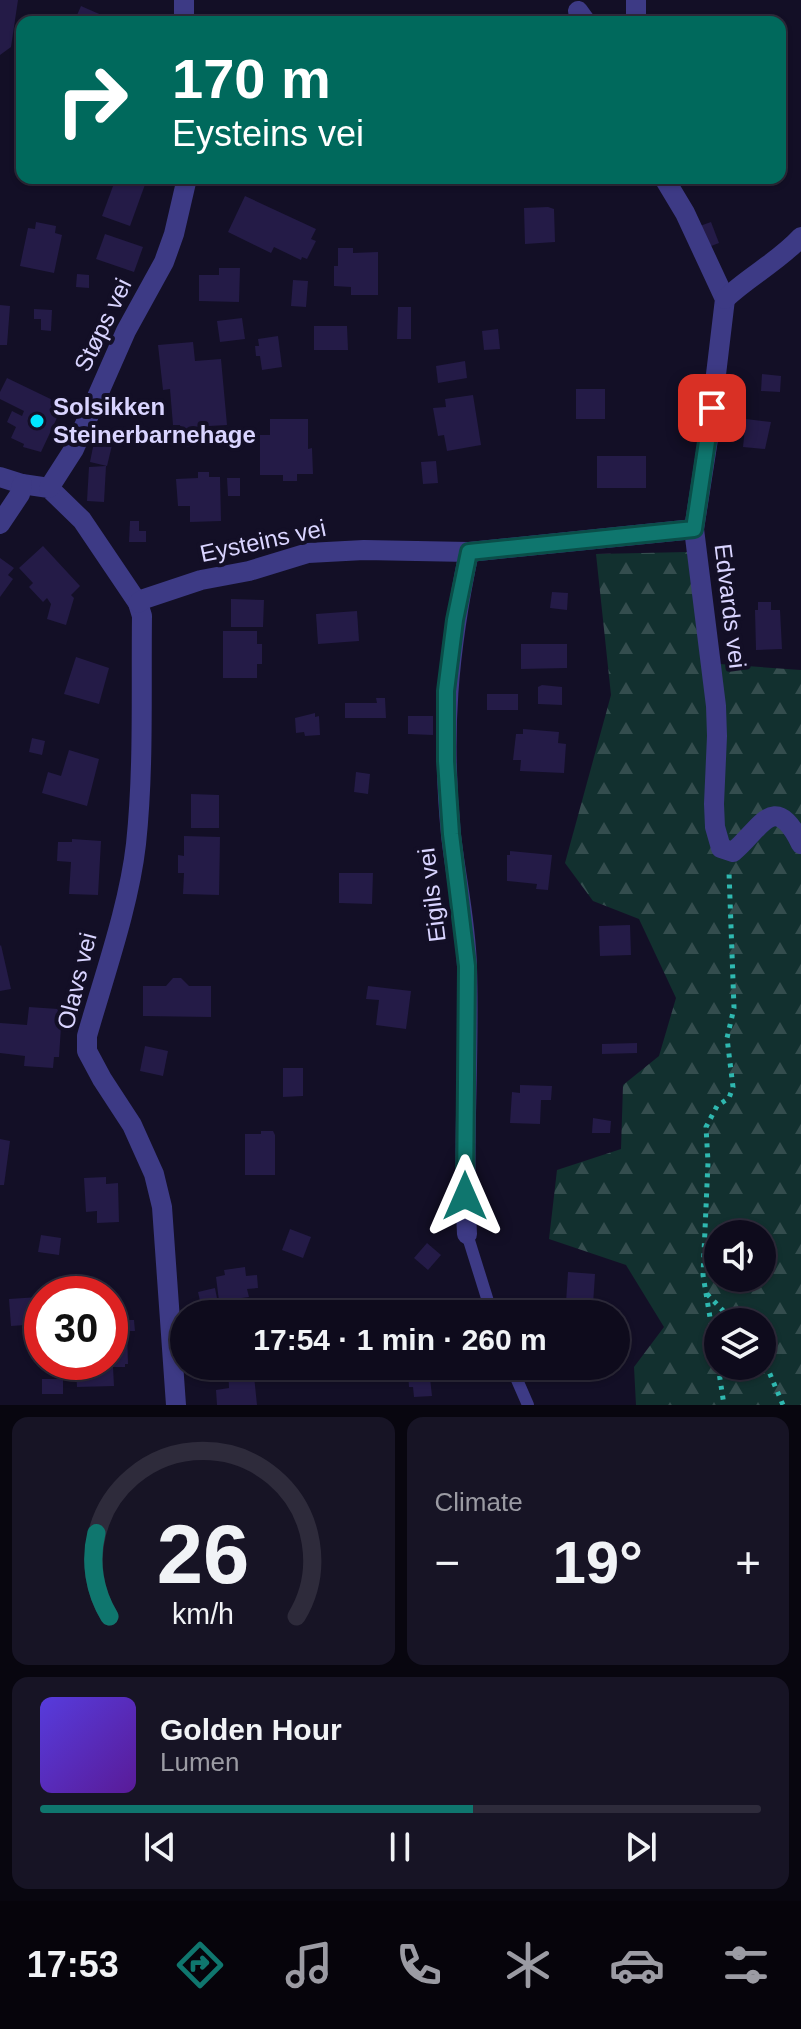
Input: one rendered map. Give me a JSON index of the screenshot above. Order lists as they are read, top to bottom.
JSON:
{
  "streets": {
    "street": [
      "Støps vei",
      "Eysteins vei",
      "Edvards vei",
      "Eigils vei",
      "Olavs vei"
    ]
  },
  "crossings": [
    ["Eysteins vei", "Edvards vei"],
    ["Eysteins vei", "Eigils vei"],
    ["Eysteins vei", "Olavs vei"]
  ],
  "places": ["Solsikken Steinerbarnehage"],
  "page": {
    "turn": ["170 m", "Eysteins vei"],
    "limit": "30",
    "trip": "17:54 · 1 min · 260 m",
    "tile": "Climate",
    "heat": ["−", "19°", "+"],
    "song": ["Golden Hour", "Lumen"],
    "tabs": "17:53",
    "gauge": ["26", "km/h"]
  }
}
